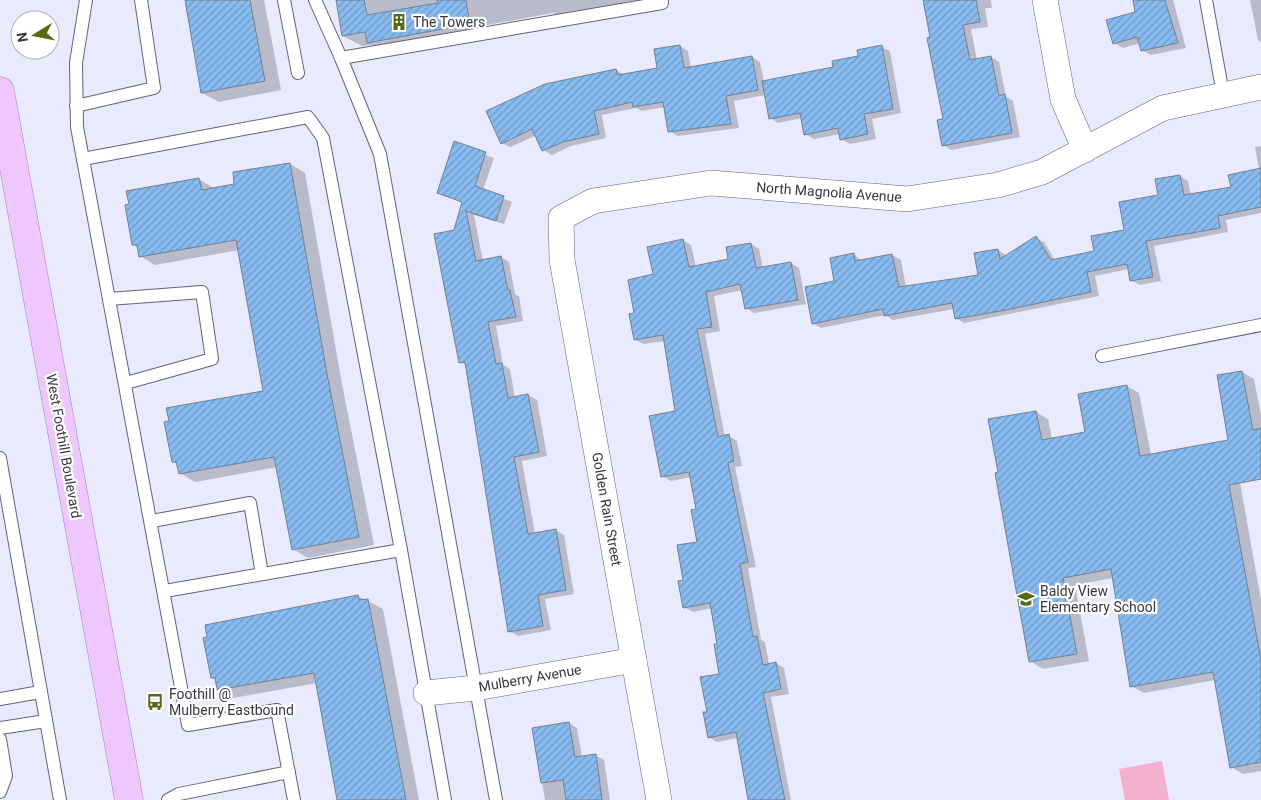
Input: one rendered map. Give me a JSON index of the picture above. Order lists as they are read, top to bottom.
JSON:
{
  "streets": {
    "main road": ["West Foothill Boulevard"],
    "street": ["North Magnolia Avenue", "Golden Rain Street", "Mulberry Avenue"]
  },
  "crossings": [
    ["North Magnolia Avenue", "Golden Rain Street"],
    ["Golden Rain Street", "Mulberry Avenue"]
  ],
  "places": {
    "building": ["The Towers"],
    "school or university": ["Baldy View Elementary School"],
    "bus stop": ["Foothill @ Mulberry Eastbound"]
  },
  "north": "left"
}
